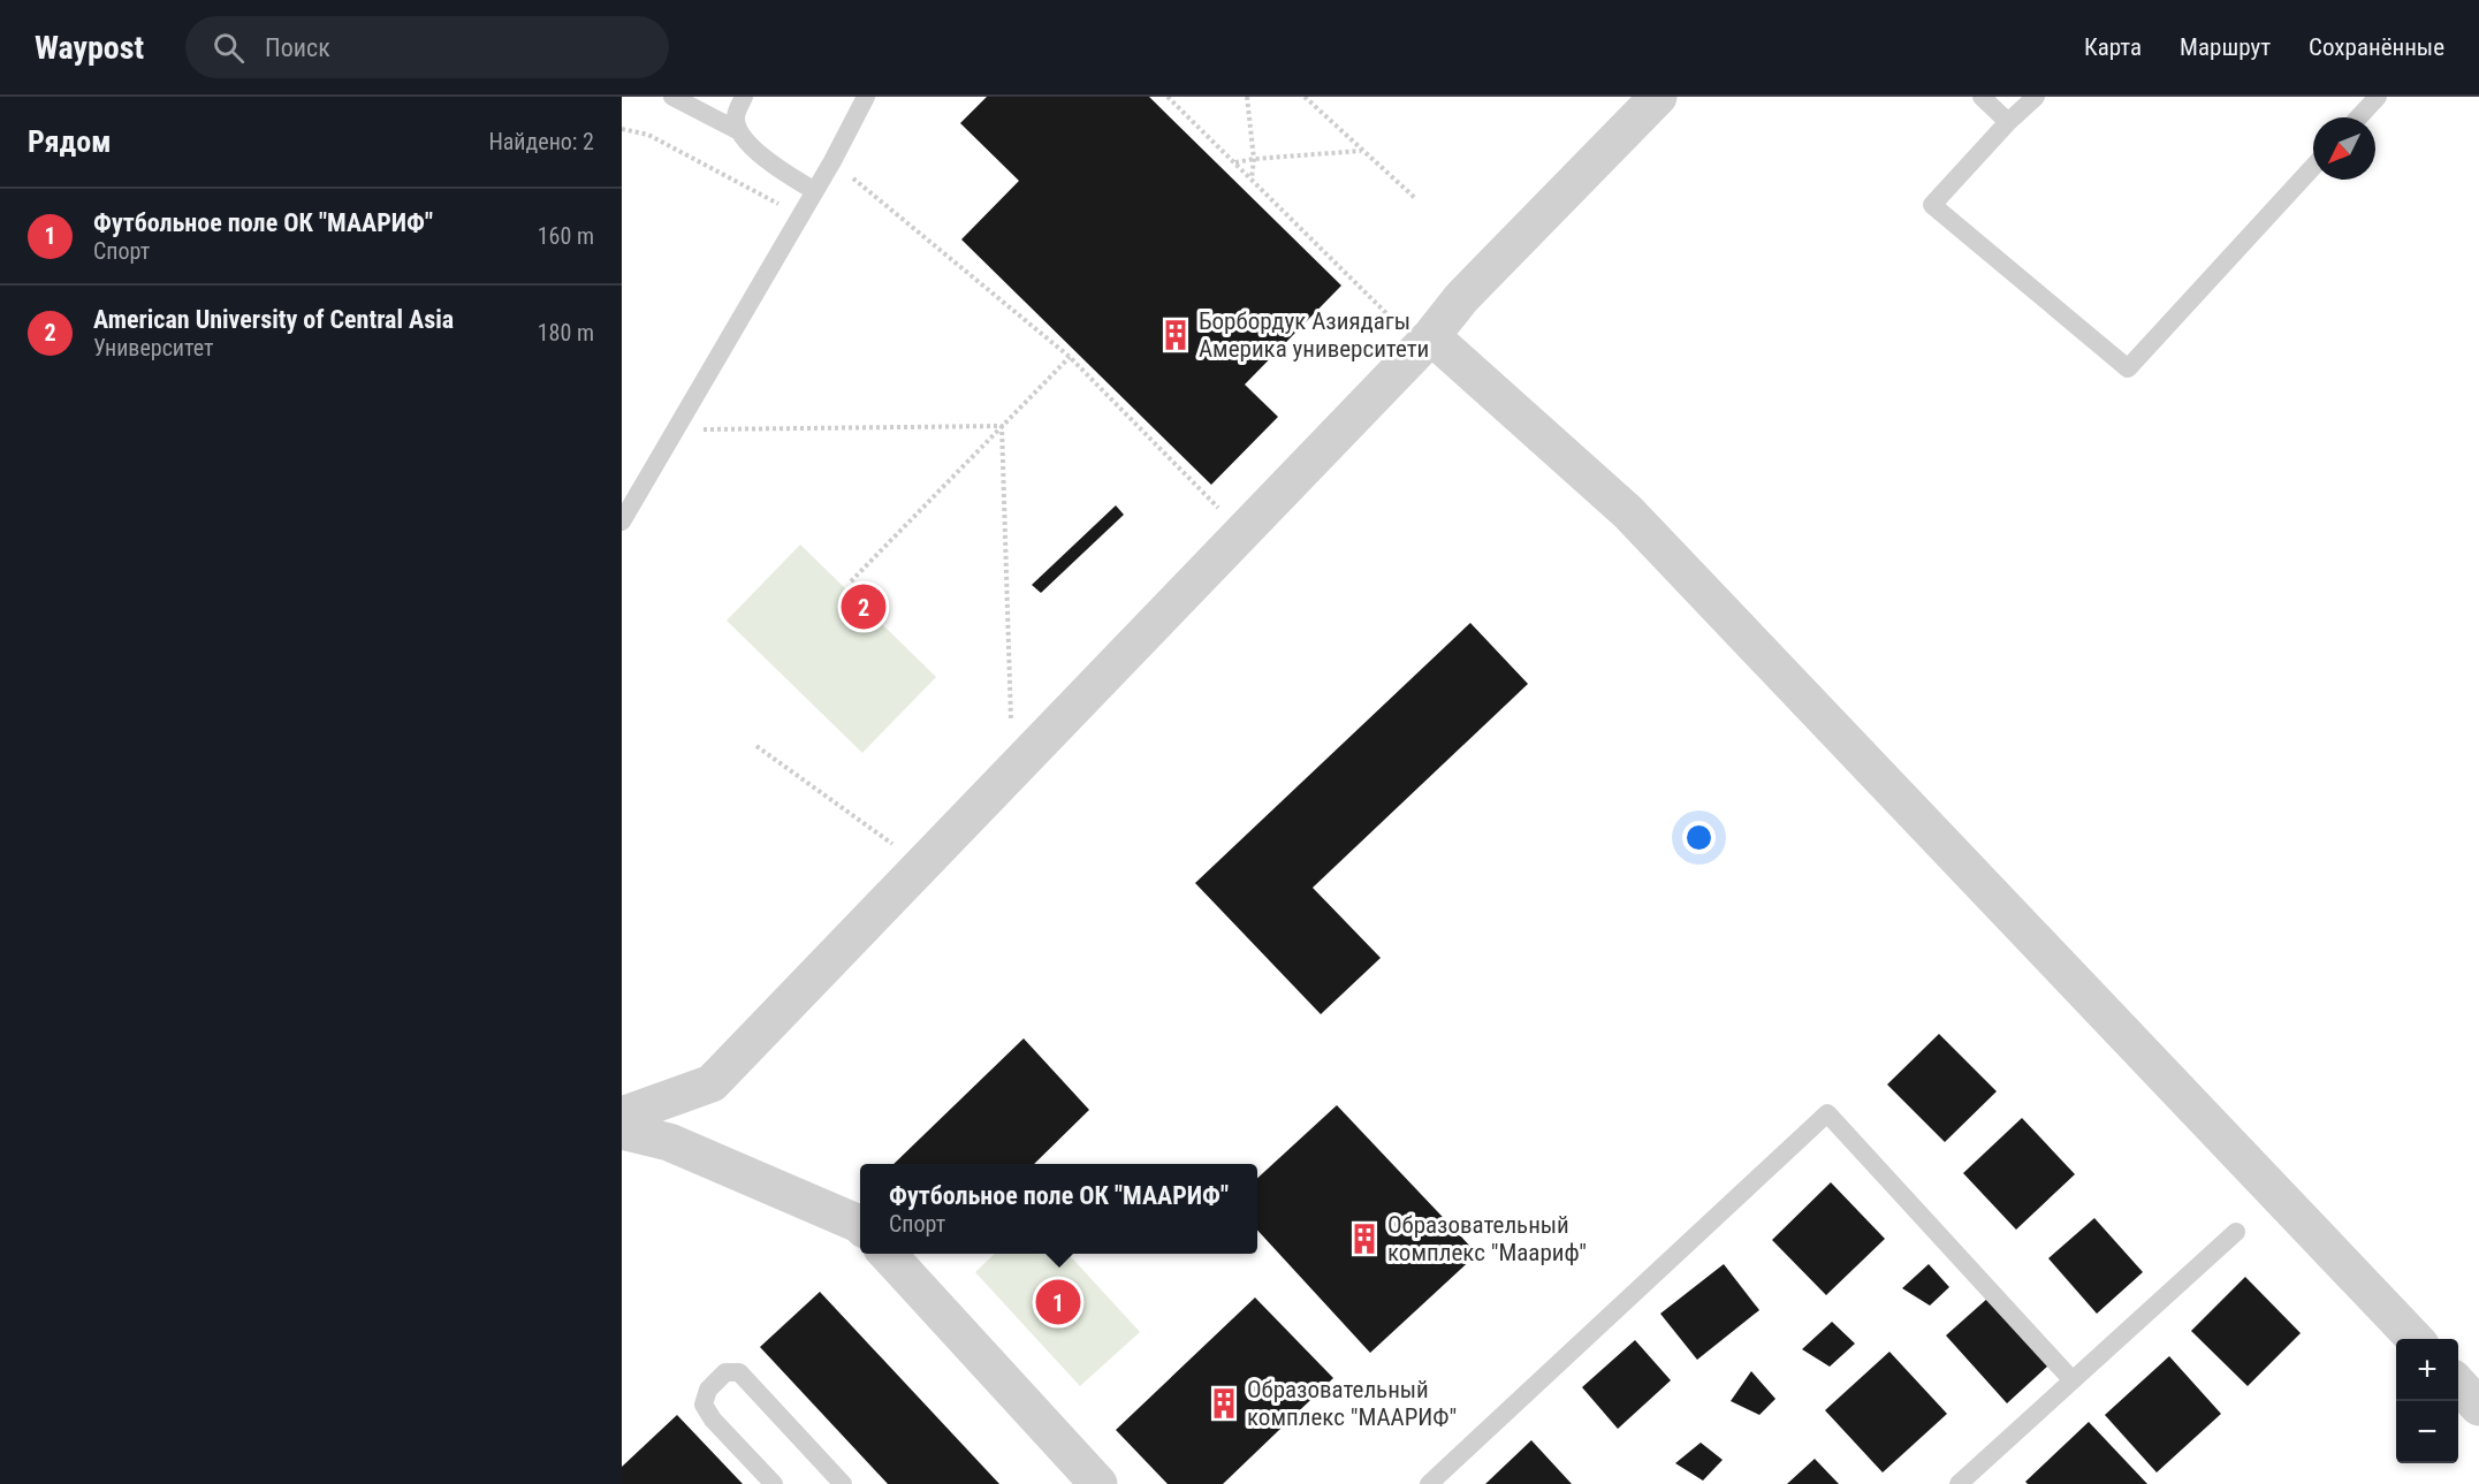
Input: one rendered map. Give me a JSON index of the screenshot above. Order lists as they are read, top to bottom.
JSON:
{
  "places": {
    "building": ["Борбордук Азиядагы Америка университети", "Образовательный комплекс \"Маариф\"", "Образовательный комплекс \"МААРИФ\""]
  },
  "north": "bottom left",
  "page": {
    "header": "Waypost",
    "search": "Поиск",
    "nav": ["Карта", "Маршрут", "Сохранённые"],
    "heading": ["Рядом", "Найдено: 2"],
    "list": [
      {
        "mark": "1",
        "name": "Футбольное поле ОК \"МААРИФ\"",
        "note": "Спорт",
        "value": "160 m"
      },
      {
        "mark": "2",
        "name": "American University of Central Asia",
        "note": "Университет",
        "value": "180 m"
      }
    ],
    "pins": ["2", "1"],
    "popup": ["Футбольное поле ОК \"МААРИФ\"", "Спорт"],
    "map_buttons": ["+", "−"]
  }
}
